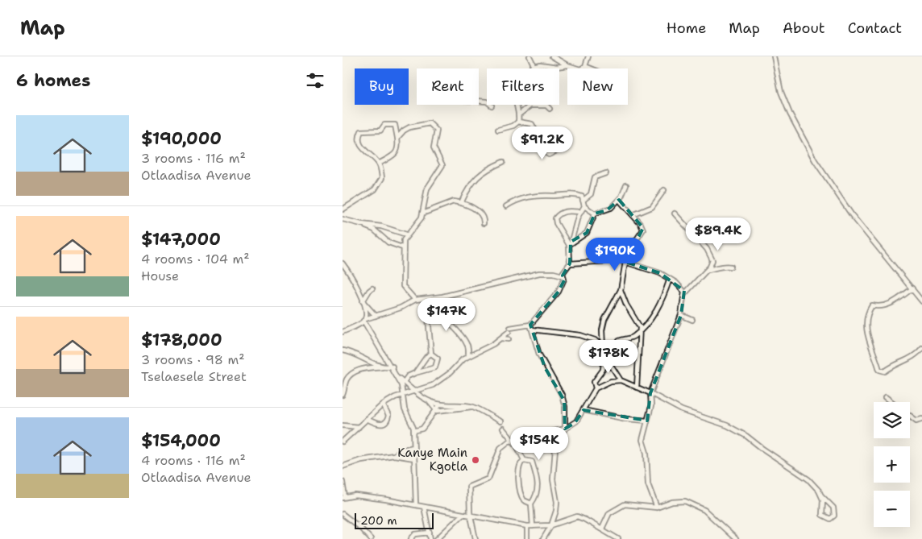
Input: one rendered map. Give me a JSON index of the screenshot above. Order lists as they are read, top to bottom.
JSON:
{
  "places": ["Kanye Main Kgotla"],
  "scale_bar": "200 m",
  "page": {
    "header": "Map",
    "nav": [
      "Home",
      "Map",
      "About",
      "Contact"
    ],
    "heading": "6 homes",
    "chip": [
      "Buy",
      "Rent",
      "Filters",
      "New"
    ],
    "list": [
      {
        "name": "$190,000",
        "note": "3 rooms · 116 m² · Otlaadisa Avenue"
      },
      {
        "name": "$147,000",
        "note": "4 rooms · 104 m² · House"
      },
      {
        "name": "$178,000",
        "note": "3 rooms · 98 m² · Tselaesele Street"
      },
      {
        "name": "$154,000",
        "note": "4 rooms · 116 m² · Otlaadisa Avenue"
      }
    ],
    "price": [
      "$91.2K",
      "$89.4K",
      "$190K",
      "$147K",
      "$178K",
      "$154K"
    ],
    "map_buttons": ["+", "−"],
    "scale": "200 m"
  }
}
